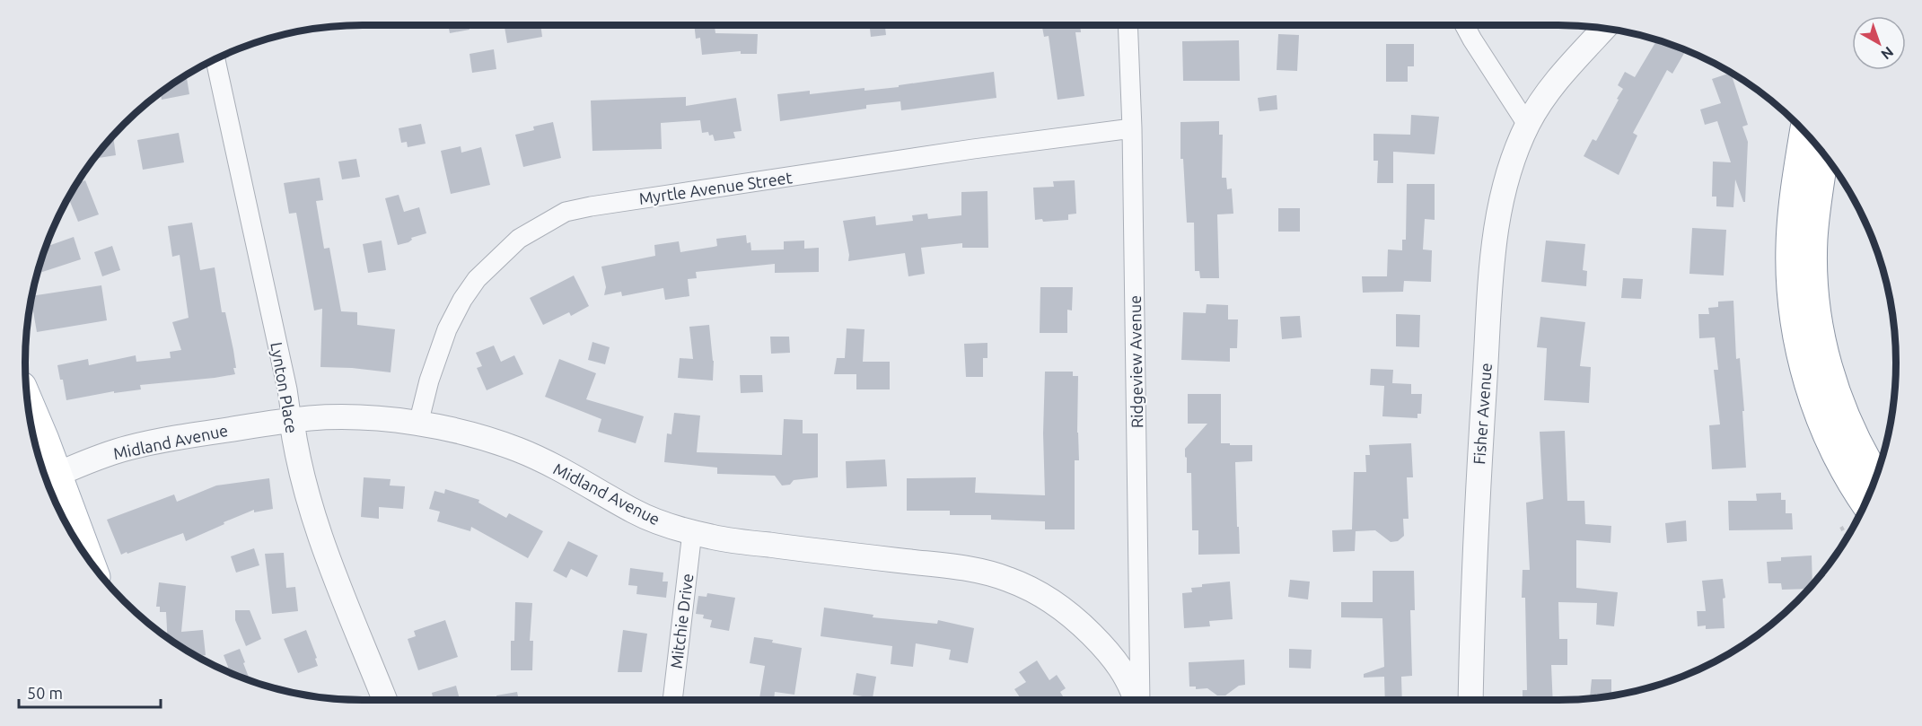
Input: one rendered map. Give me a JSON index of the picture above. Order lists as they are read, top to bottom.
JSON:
{
  "streets": {
    "street": [
      "Myrtle Avenue Street",
      "Ridgeview Avenue",
      "Lynton Place",
      "Fisher Avenue",
      "Midland Avenue",
      "Mitchie Drive"
    ]
  },
  "crossings": [
    ["Myrtle Avenue Street", "Ridgeview Avenue"],
    ["Myrtle Avenue Street", "Midland Avenue"],
    ["Lynton Place", "Midland Avenue"],
    ["Midland Avenue", "Mitchie Drive"]
  ],
  "scale_bar": "50 m",
  "north": "bottom right"
}
